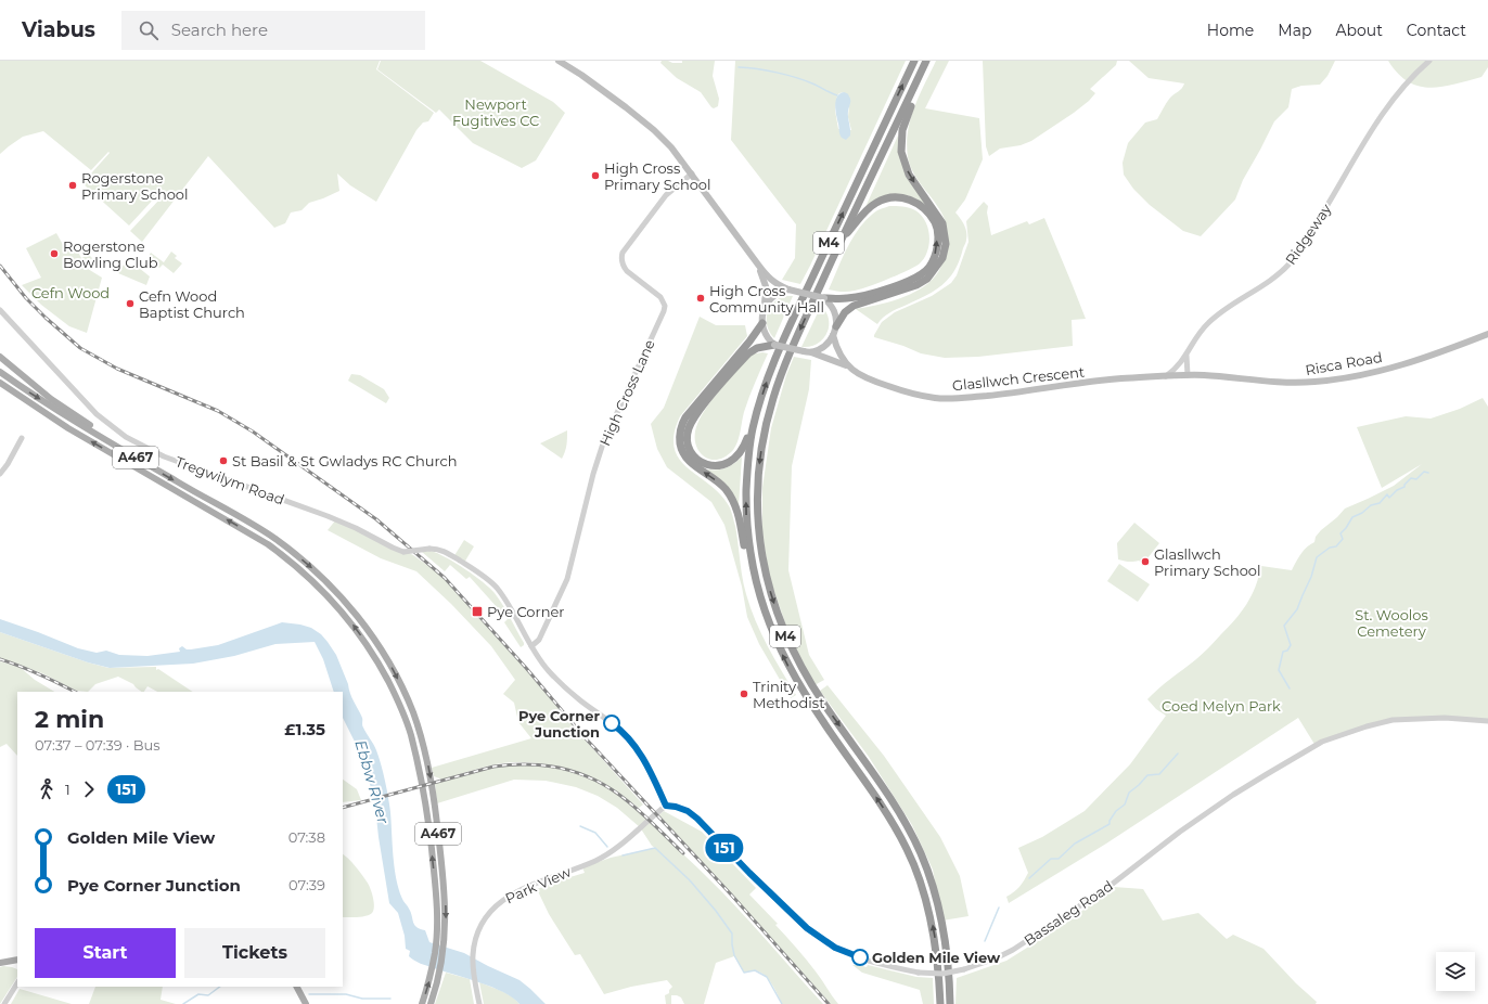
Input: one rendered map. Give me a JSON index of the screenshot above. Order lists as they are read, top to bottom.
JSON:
{
  "streets": {
    "highway": ["M4"],
    "main road": ["Risca Road", "Glasllwch Crescent", "A467"],
    "street": [
      "Ridgeway",
      "High Cross Lane",
      "Tregwilym Road",
      "Park View",
      "Bassaleg Road"
    ]
  },
  "crossings": [
    ["Ridgeway", "Glasllwch Crescent"],
    ["M4", "Glasllwch Crescent"],
    ["Risca Road", "Glasllwch Crescent"],
    ["High Cross Lane", "Tregwilym Road"],
    ["Park View", "Bassaleg Road"]
  ],
  "water": ["Ebbw River"],
  "parks": [
    "Newport Fugitives CC",
    "Cefn Wood",
    "St. Woolos Cemetery",
    "Coed Melyn Park"
  ],
  "places": {
    "other": [
      "High Cross Primary School",
      "Rogerstone Primary School",
      "Rogerstone Bowling Club",
      "High Cross Community Hall",
      "Cefn Wood Baptist Church",
      "St Basil & St Gwladys RC Church",
      "Glasllwch Primary School",
      "Trinity Methodist",
      "Pye Corner Junction",
      "Golden Mile View"
    ],
    "transit": ["Pye Corner"]
  },
  "lines": ["bus line 151"],
  "page": {
    "header": "Viabus",
    "search": "Search here",
    "nav": [
      "Home",
      "Map",
      "About",
      "Contact"
    ],
    "on_map": "151",
    "heading": ["2 min", "07:37 – 07:39 · Bus", "£1.35"],
    "legs": ["1", "151"],
    "list": [
      {
        "name": "Golden Mile View",
        "value": "07:38"
      },
      {
        "name": "Pye Corner Junction",
        "value": "07:39"
      }
    ],
    "buttons": ["Start", "Tickets"]
  }
}
